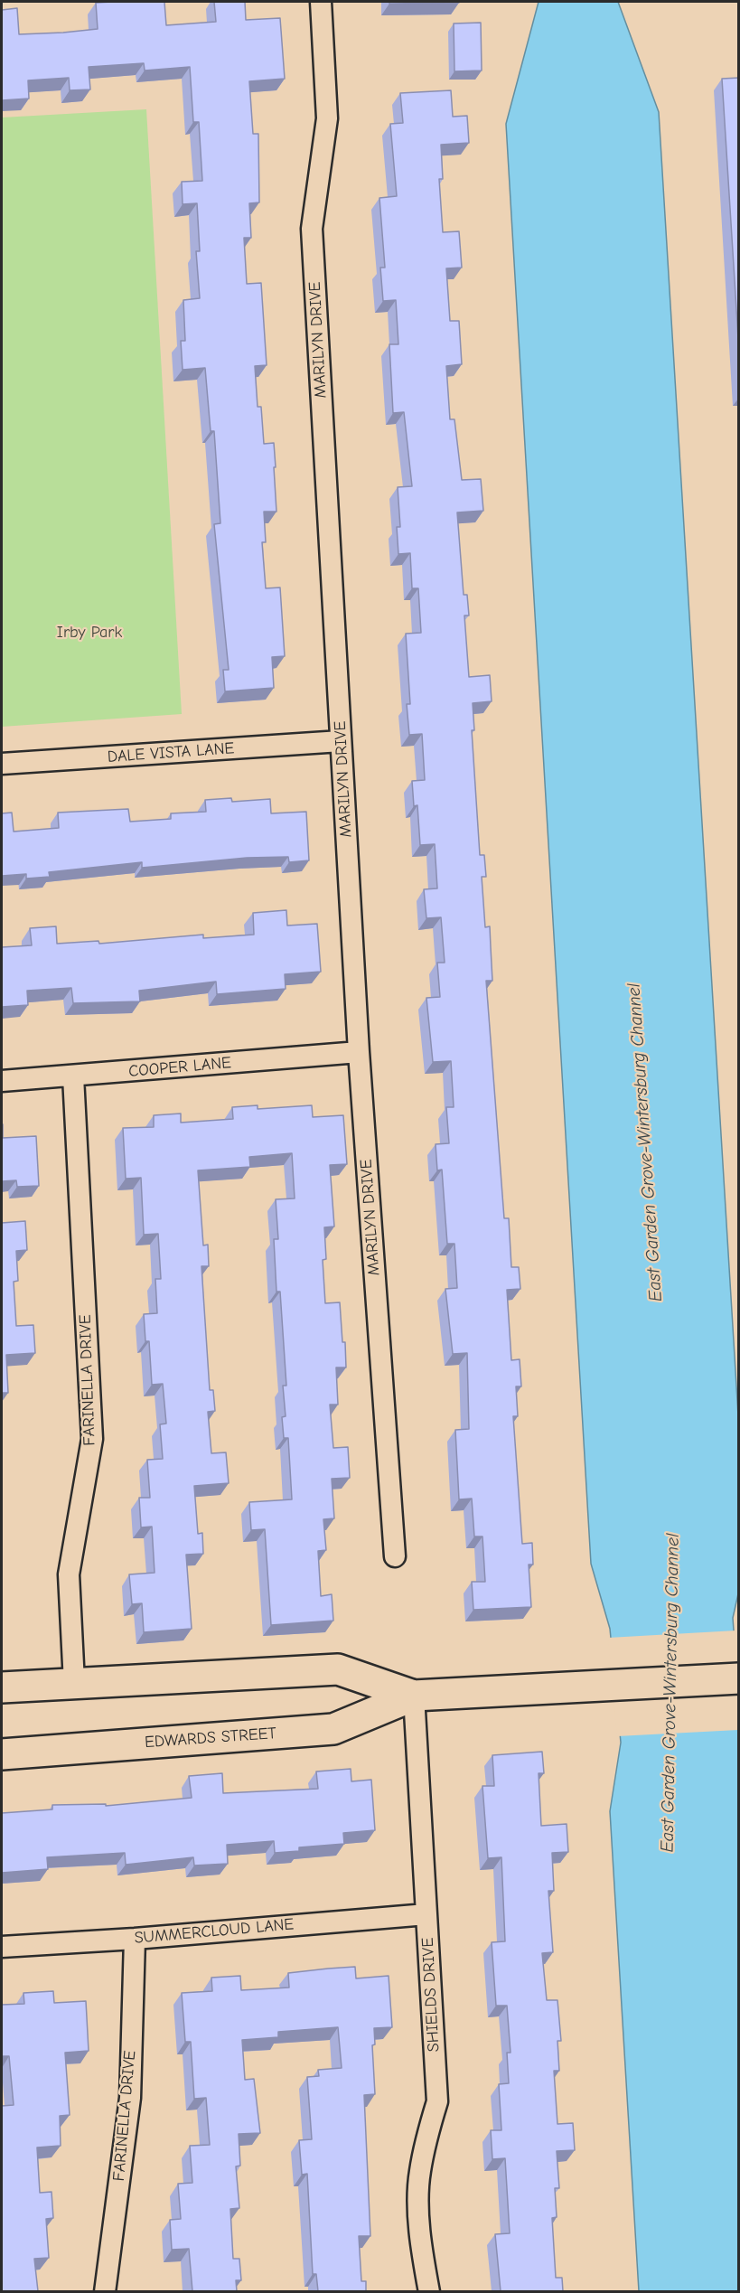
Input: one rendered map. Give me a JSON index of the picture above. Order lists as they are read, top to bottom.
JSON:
{
  "streets": {
    "main road": ["EDWARDS STREET"],
    "street": [
      "MARILYN DRIVE",
      "DALE VISTA LANE",
      "COOPER LANE",
      "FARINELLA DRIVE",
      "SUMMERCLOUD LANE",
      "SHIELDS DRIVE"
    ]
  },
  "crossings": [
    ["MARILYN DRIVE", "DALE VISTA LANE"],
    ["MARILYN DRIVE", "COOPER LANE"],
    ["COOPER LANE", "FARINELLA DRIVE"],
    ["FARINELLA DRIVE", "EDWARDS STREET"],
    ["FARINELLA DRIVE", "SUMMERCLOUD LANE"],
    ["EDWARDS STREET", "SHIELDS DRIVE"],
    ["SUMMERCLOUD LANE", "SHIELDS DRIVE"]
  ],
  "water": ["East Garden Grove-Wintersburg Channel"],
  "parks": ["Irby Park"]
}
